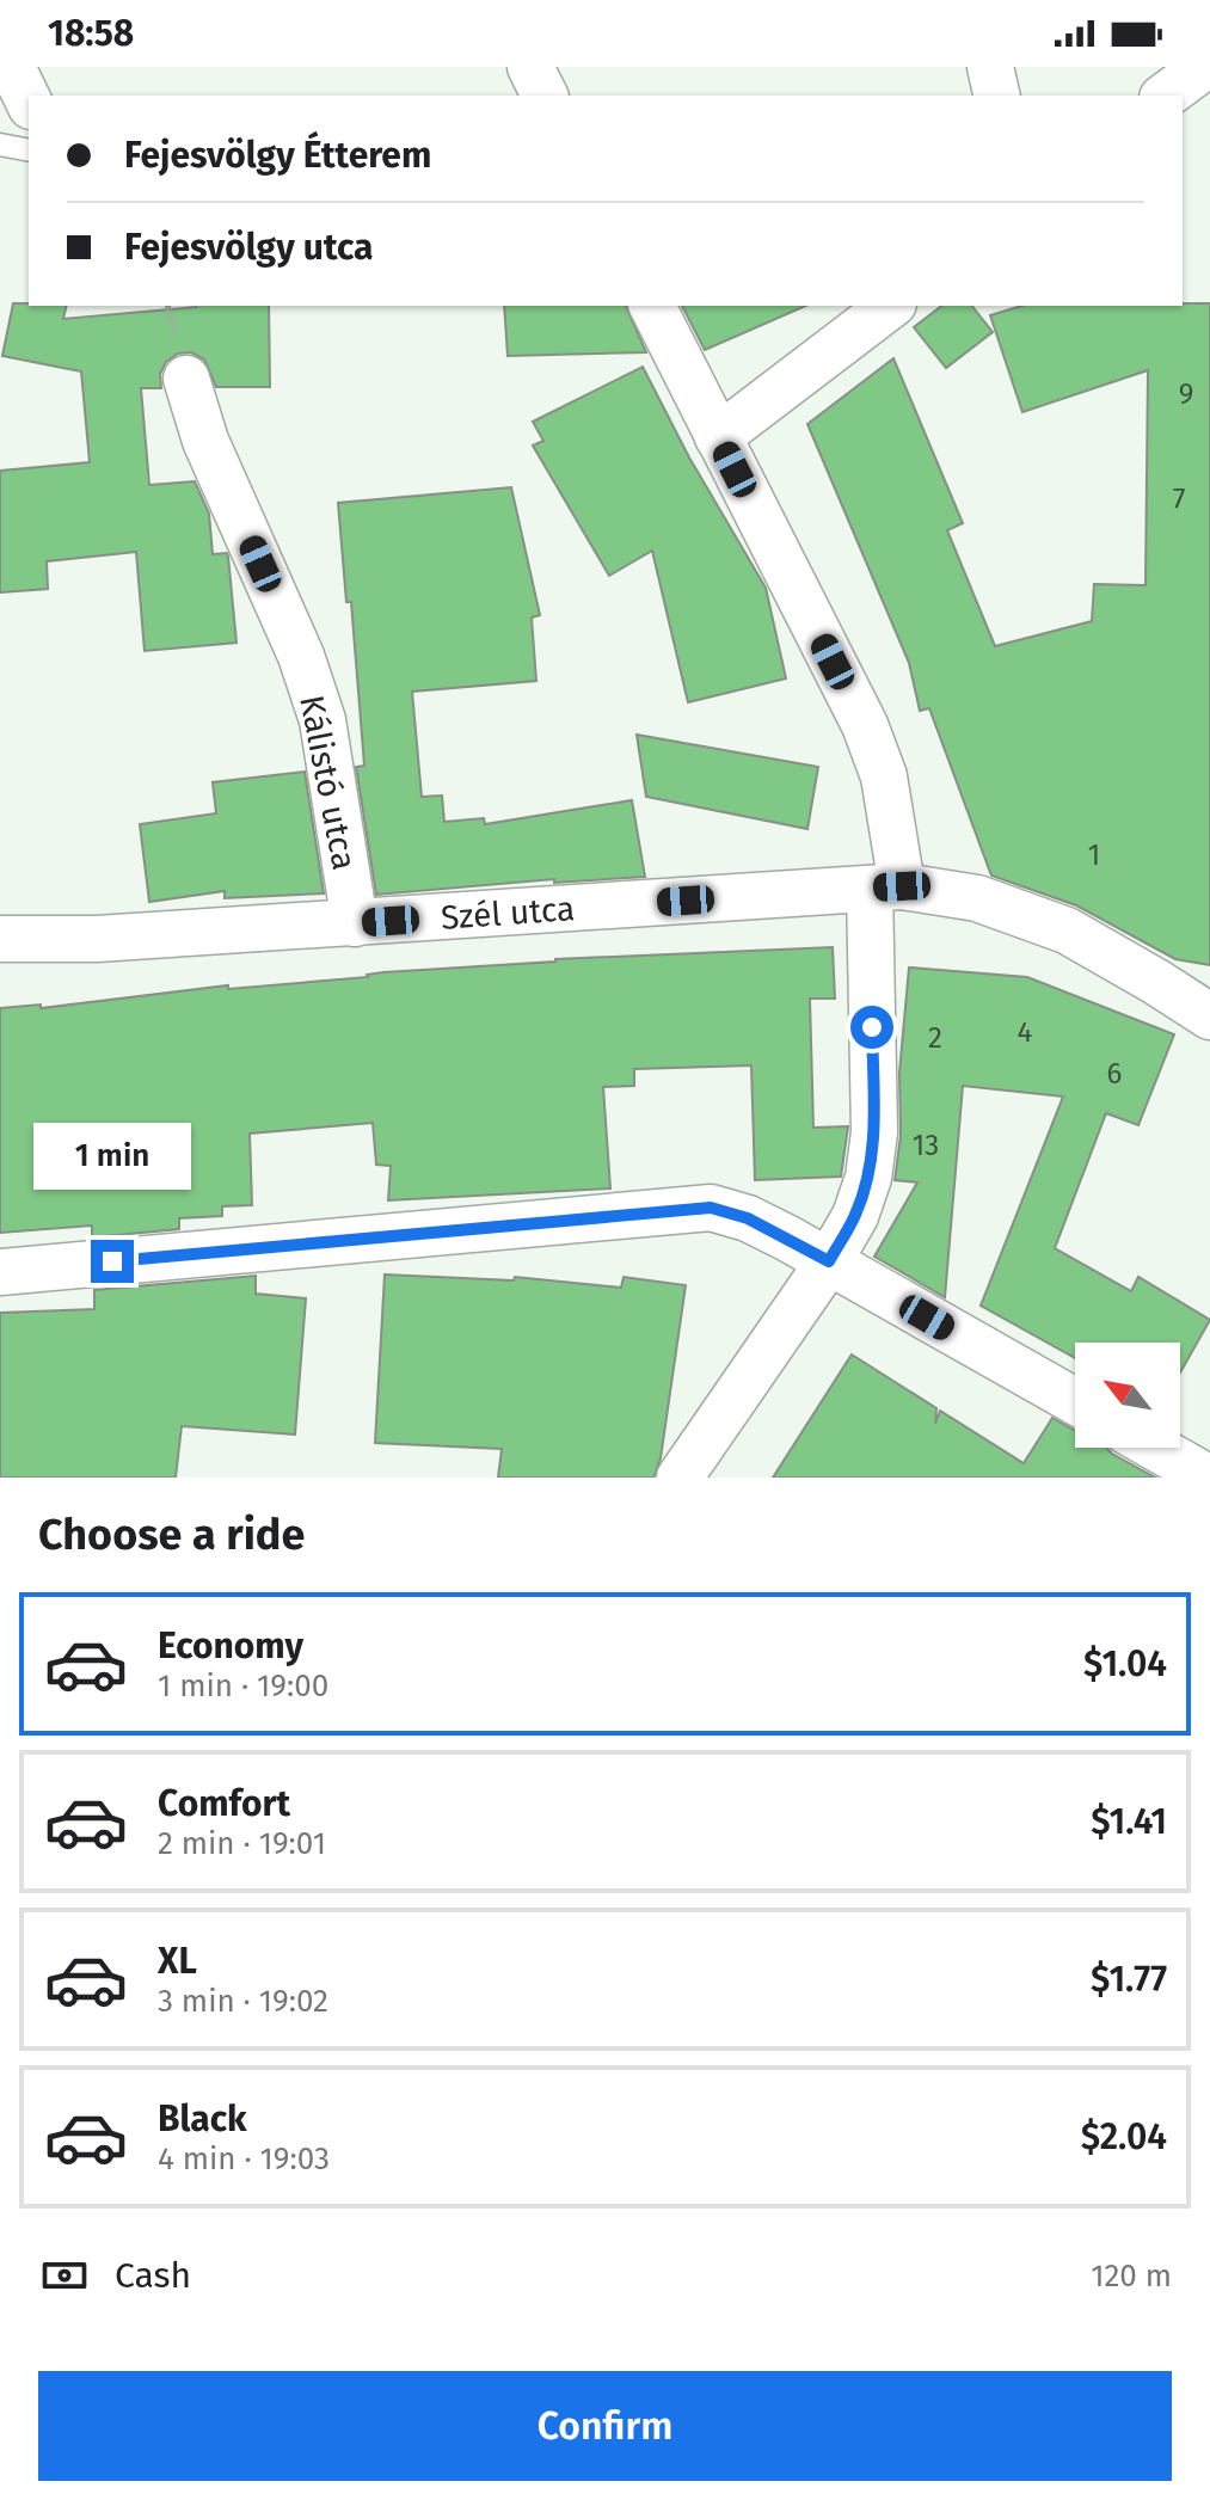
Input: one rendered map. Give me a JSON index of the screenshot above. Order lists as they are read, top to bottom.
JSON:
{
  "streets": {
    "street": ["Kálistó utca", "Szél utca"]
  },
  "crossings": [
    ["Kálistó utca", "Szél utca"]
  ],
  "house_numbers": [
    "9",
    "7",
    "1",
    "4",
    "2",
    "6",
    "13"
  ],
  "north": "top left",
  "page": {
    "status": "18:58",
    "banner": ["Fejesvölgy Étterem", "Fejesvölgy utca"],
    "bubble": "1 min",
    "heading": "Choose a ride",
    "list": [
      {
        "name": "Economy",
        "note": "1 min · 19:00",
        "value": "$1.04"
      },
      {
        "name": "Comfort",
        "note": "2 min · 19:01",
        "value": "$1.41"
      },
      {
        "name": "XL",
        "note": "3 min · 19:02",
        "value": "$1.77"
      },
      {
        "name": "Black",
        "note": "4 min · 19:03",
        "value": "$2.04"
      }
    ],
    "pay": ["Cash", "120 m"],
    "buttons": "Confirm"
  }
}
